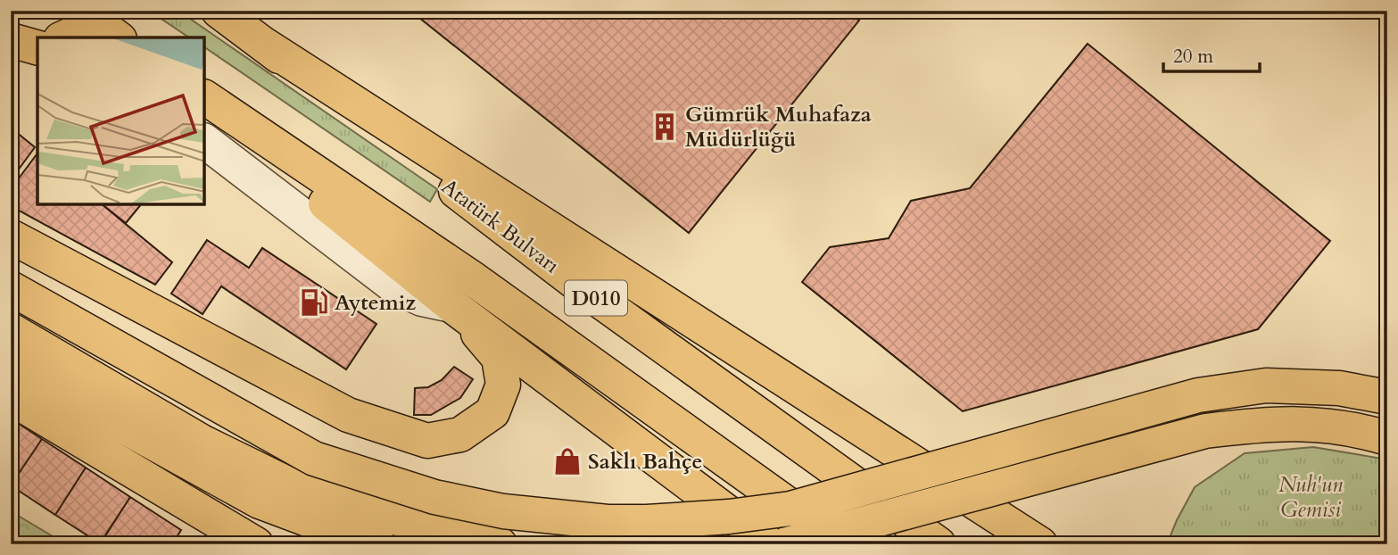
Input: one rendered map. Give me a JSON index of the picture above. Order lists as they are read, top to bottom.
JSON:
{
  "streets": {
    "main road": ["Atatürk Bulvarı", "D010"]
  },
  "parks": ["Nuh'un Gemisi"],
  "places": {
    "building": ["Gümrük Muhafaza Müdürlüğü"],
    "fuel station": ["Aytemiz"],
    "shop": ["Saklı Bahçe"]
  },
  "scale_bar": "20 m"
}
